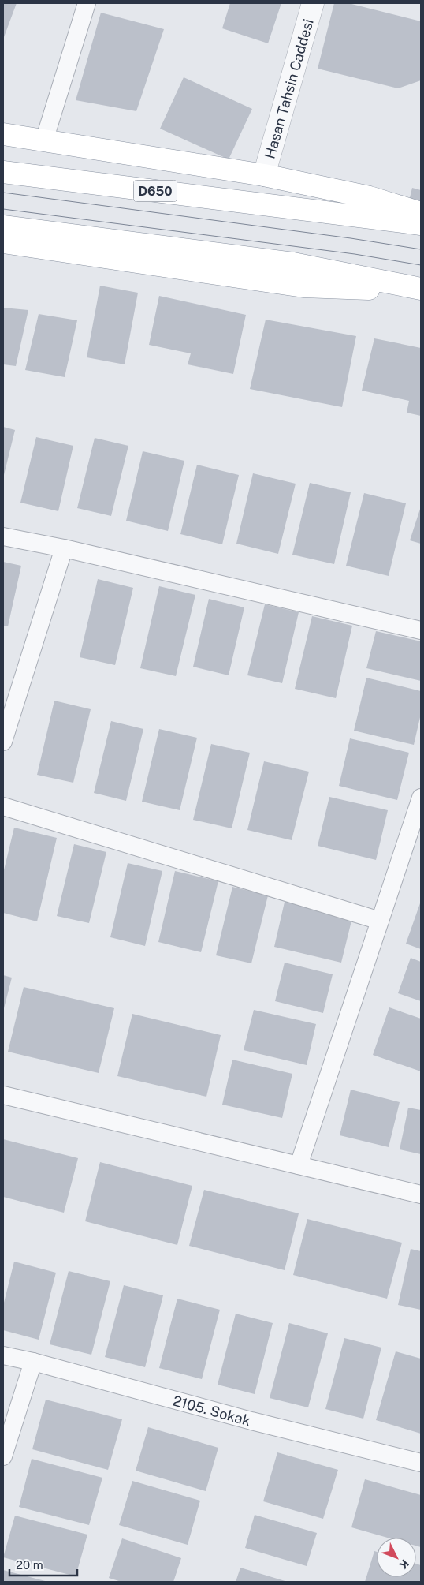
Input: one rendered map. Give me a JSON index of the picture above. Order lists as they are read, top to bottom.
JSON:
{
  "streets": {
    "highway": ["D650"],
    "street": ["Hasan Tahsin Caddesi", "2105. Sokak"]
  },
  "scale_bar": "20 m",
  "north": "bottom right"
}
